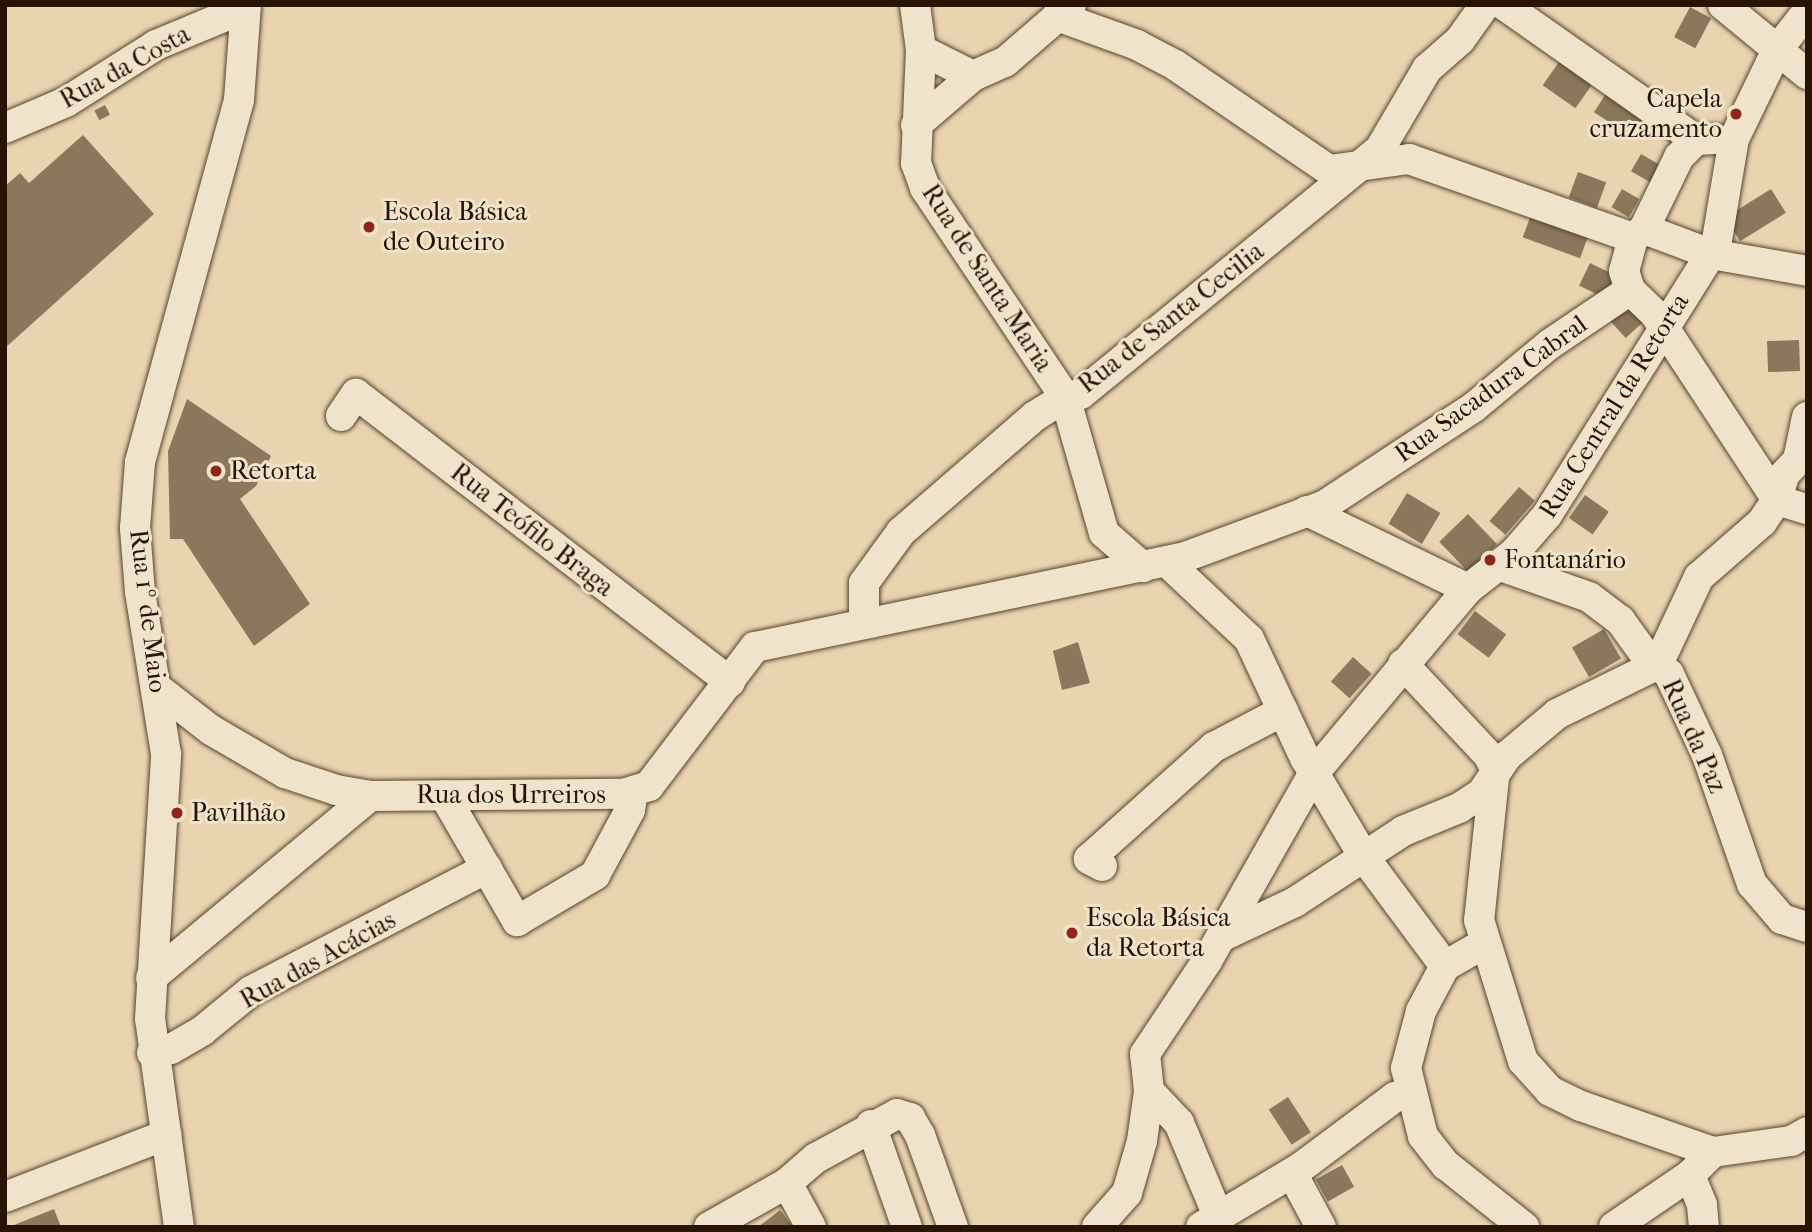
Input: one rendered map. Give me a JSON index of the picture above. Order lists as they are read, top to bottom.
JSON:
{
  "streets": {
    "street": [
      "Rua da Costa",
      "Rua de Santa Maria",
      "Rua de Santa Cecilia",
      "Rua Sacadura Cabral",
      "Rua Central da Retorta",
      "Rua Teófilo Braga",
      "Rua 1º de Maio",
      "Rua da Paz",
      "Rua dos Urreiros",
      "Rua das Acácias"
    ]
  },
  "crossings": [
    ["Rua da Costa", "Rua 1º de Maio"],
    ["Rua de Santa Maria", "Rua de Santa Cecilia"],
    ["Rua de Santa Maria", "Rua Sacadura Cabral"],
    ["Rua de Santa Maria", "Rua Central da Retorta"],
    ["Rua de Santa Cecilia", "Rua Sacadura Cabral"],
    ["Rua de Santa Cecilia", "Rua dos Urreiros"],
    ["Rua Sacadura Cabral", "Rua dos Urreiros"],
    ["Rua Central da Retorta", "Rua da Paz"],
    ["Rua Teófilo Braga", "Rua dos Urreiros"],
    ["Rua 1º de Maio", "Rua dos Urreiros"],
    ["Rua 1º de Maio", "Rua das Acácias"]
  ],
  "places": [
    "Capela cruzamento",
    "Escola Básica de Outeiro",
    "Retorta",
    "Fontanário",
    "Pavilhão",
    "Escola Básica da Retorta"
  ]
}
